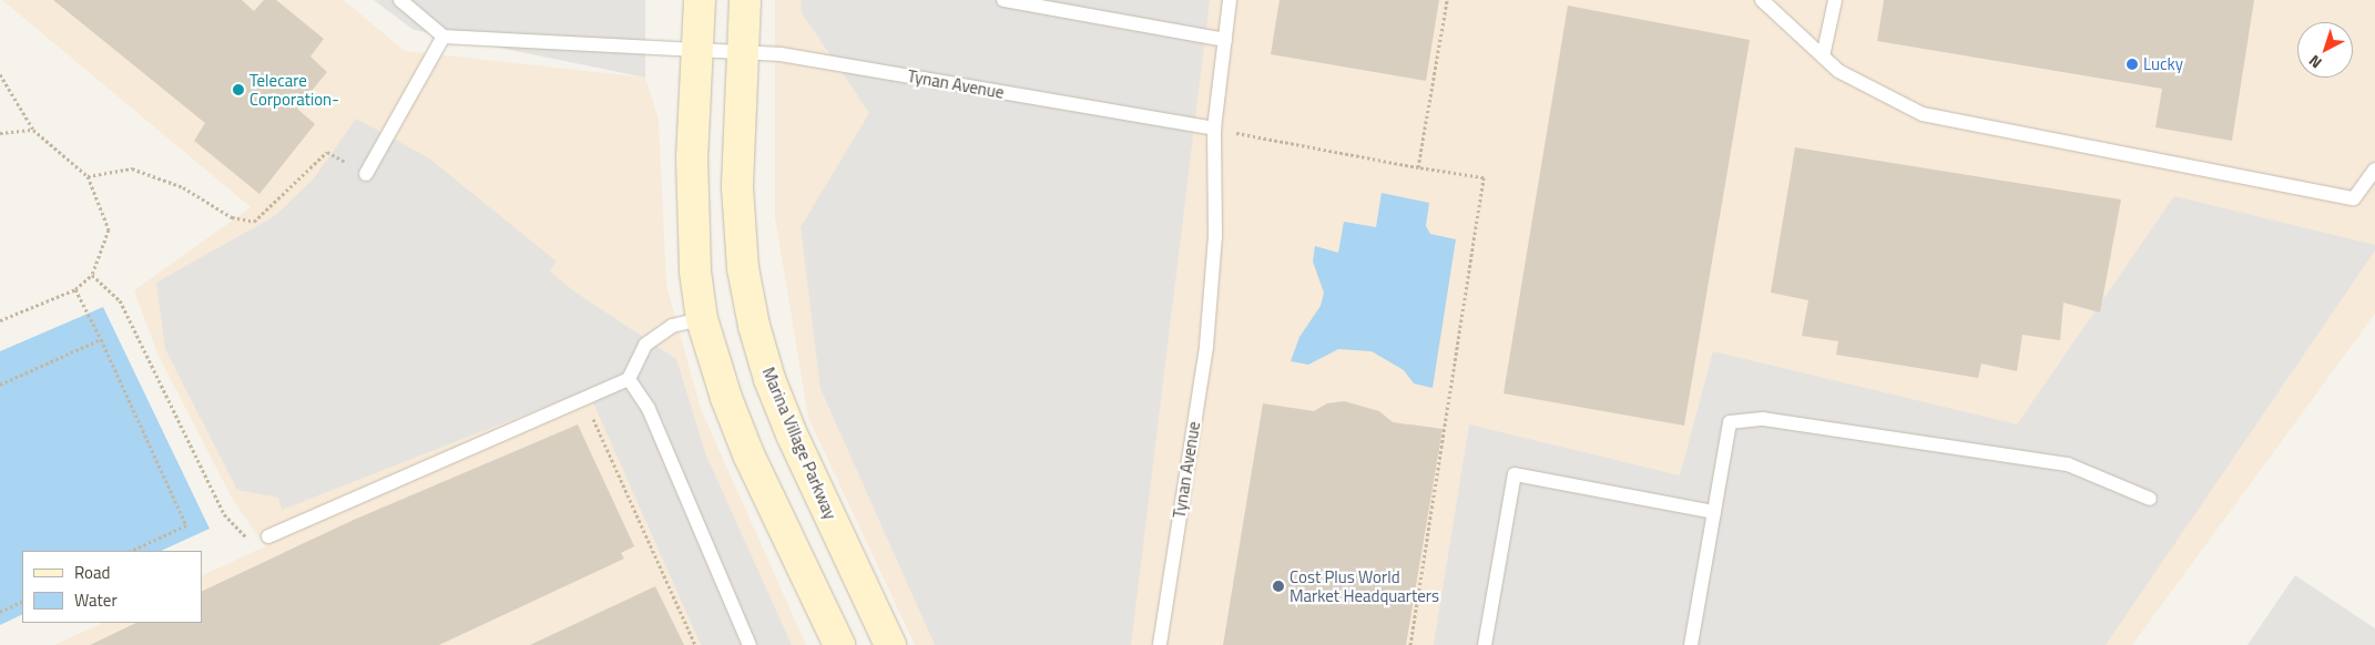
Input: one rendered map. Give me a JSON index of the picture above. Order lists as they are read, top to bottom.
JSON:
{
  "streets": {
    "street": ["Marina Village Parkway"],
    "lane": ["Tynan Avenue"]
  },
  "crossings": [
    ["Tynan Avenue", "Marina Village Parkway"]
  ],
  "places": ["Lucky", "Telecare Corporation-", "Cost Plus World Market Headquarters"],
  "legend": ["Road", "Water"],
  "north": "bottom left"
}
